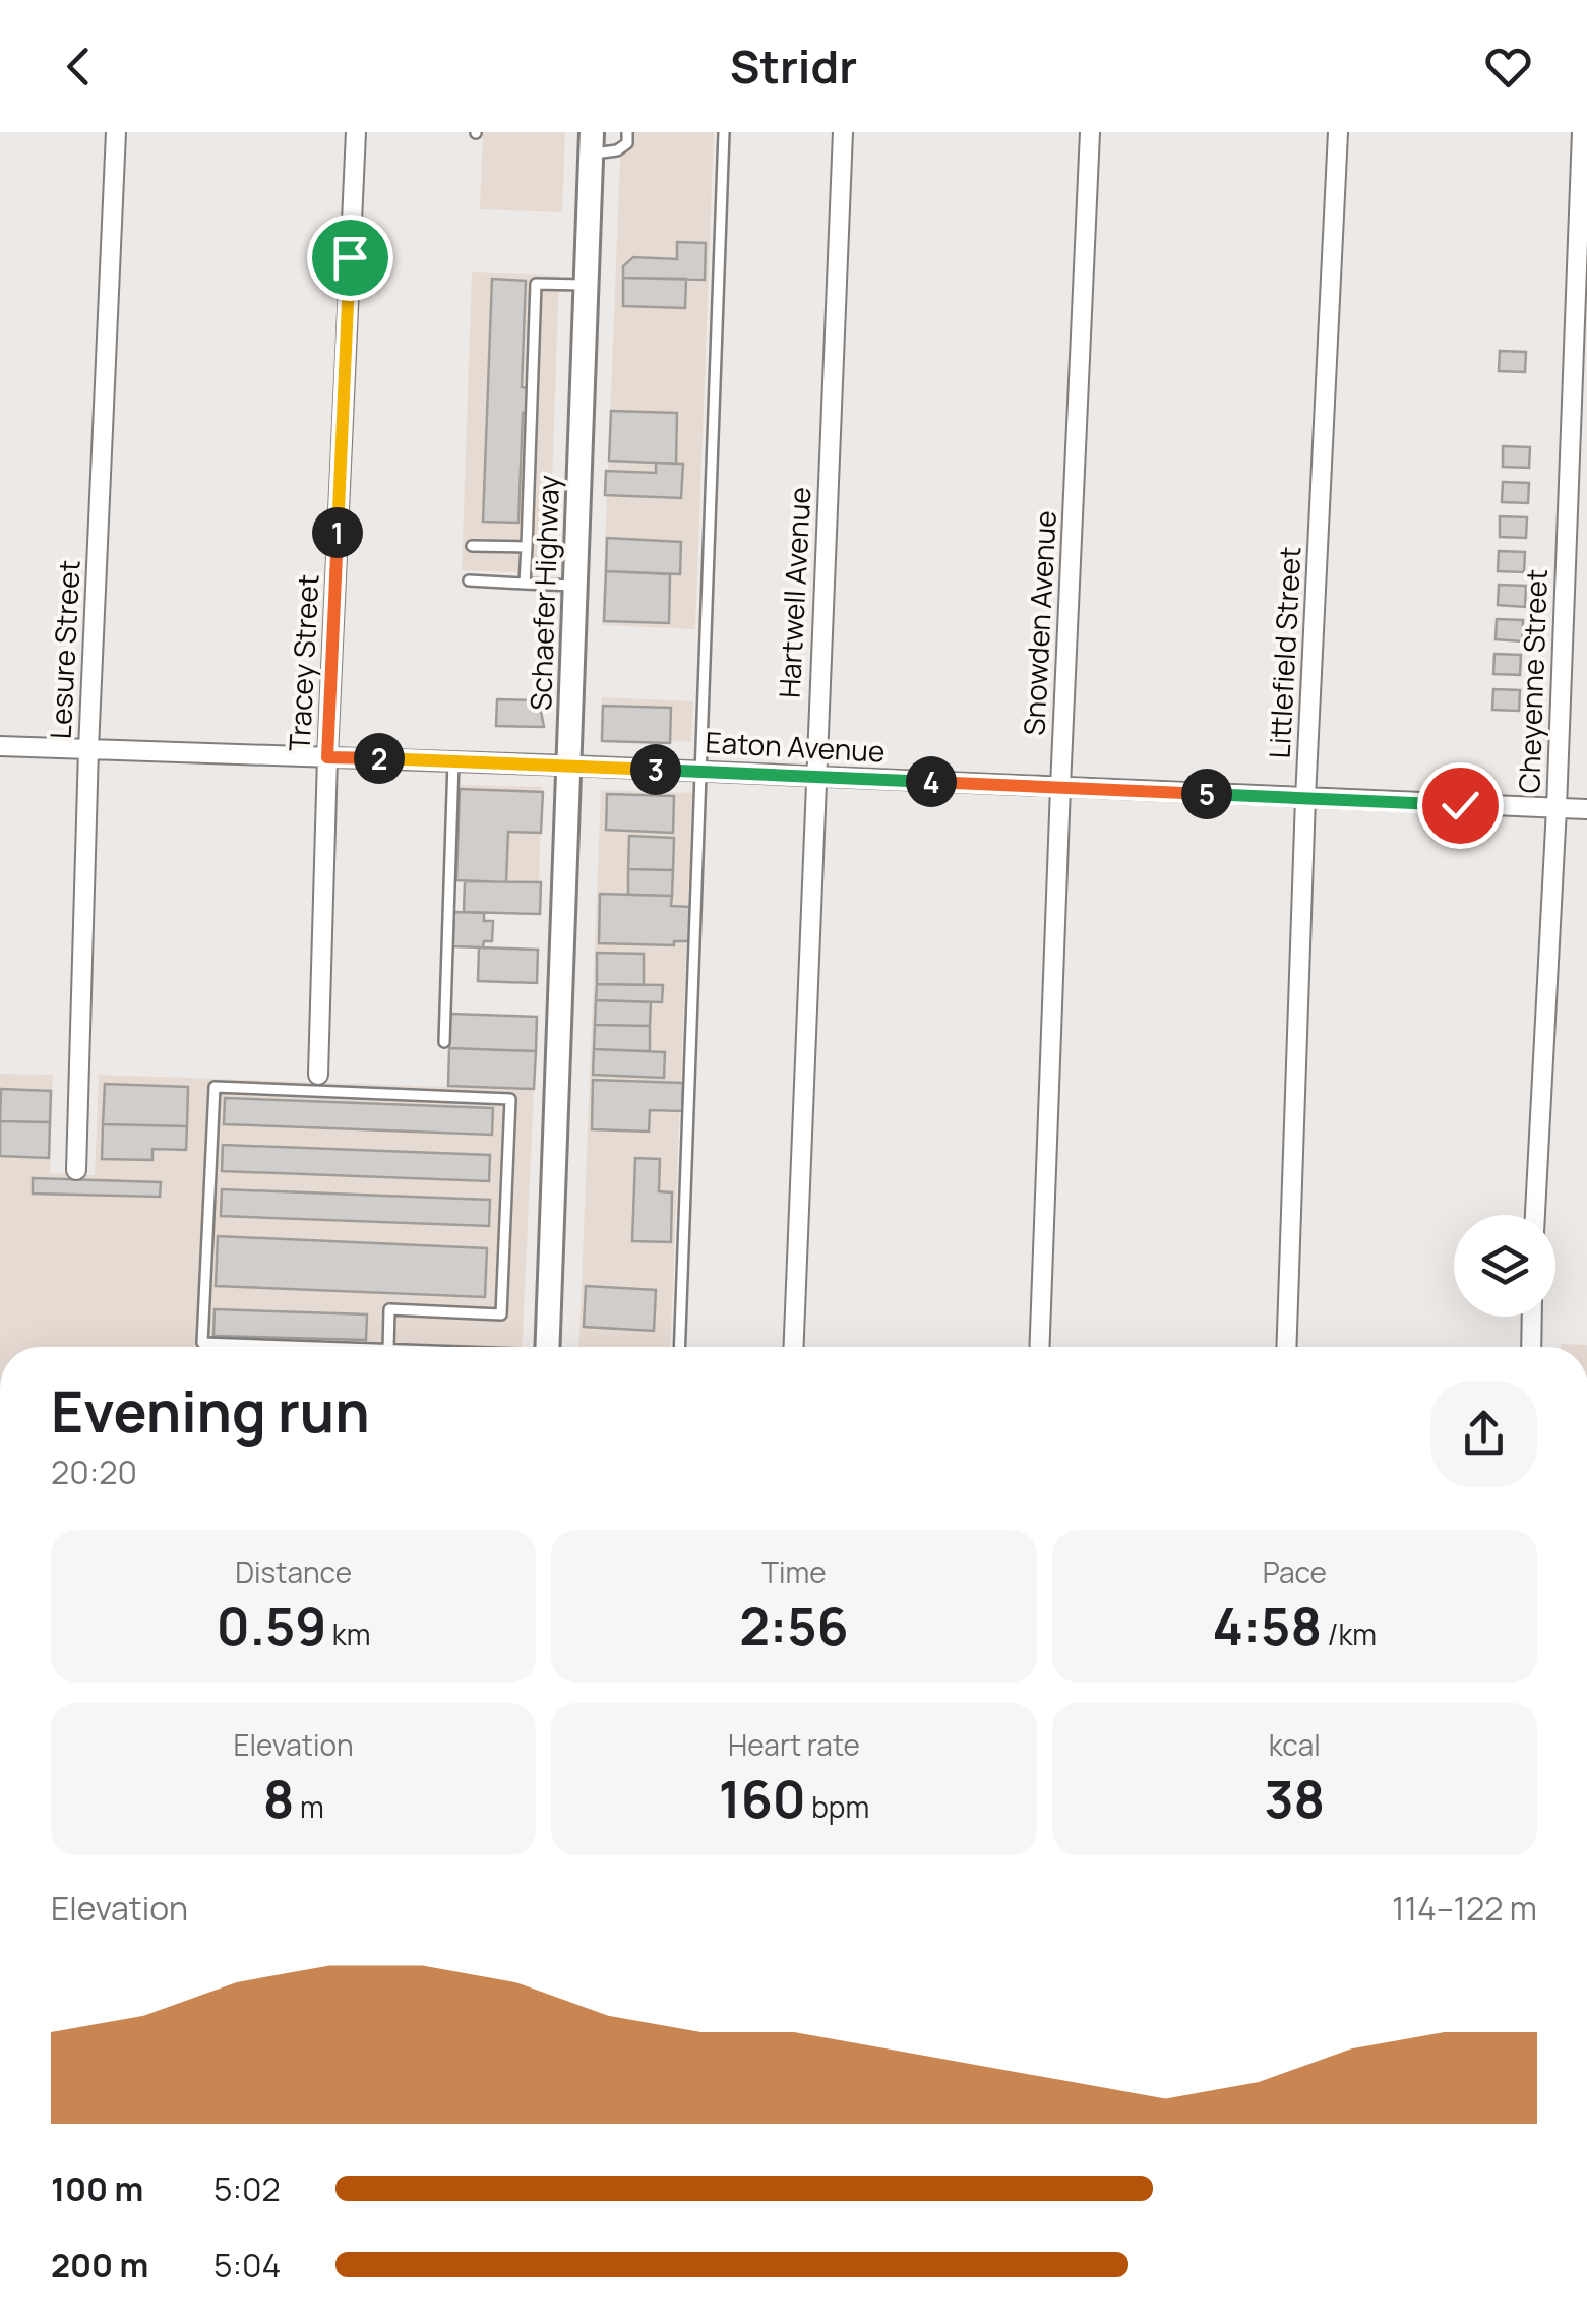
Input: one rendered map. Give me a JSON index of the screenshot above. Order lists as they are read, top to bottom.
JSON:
{
  "streets": {
    "street": [
      "Schaefer Highway",
      "Hartwell Avenue",
      "Snowden Avenue",
      "Lesure Street",
      "Littlefield Street",
      "Tracey Street",
      "Cheyenne Street",
      "Eaton Avenue"
    ]
  },
  "crossings": [
    ["Schaefer Highway", "Eaton Avenue"],
    ["Hartwell Avenue", "Eaton Avenue"],
    ["Snowden Avenue", "Eaton Avenue"],
    ["Lesure Street", "Eaton Avenue"],
    ["Littlefield Street", "Eaton Avenue"],
    ["Tracey Street", "Eaton Avenue"],
    ["Cheyenne Street", "Eaton Avenue"]
  ],
  "page": {
    "header": "Stridr",
    "pins": [
      "1",
      "2",
      "3",
      "4",
      "5"
    ],
    "heading": ["Evening run", "20:20"],
    "stats": [
      ["Distance", "0.59 km"],
      ["Time", "2:56"],
      ["Pace", "4:58 /km"],
      ["Elevation", "8 m"],
      ["Heart rate", "160 bpm"],
      ["kcal", "38"]
    ],
    "chart": ["Elevation", "114–122 m"],
    "list": [
      {
        "name": "100 m",
        "note": "5:02"
      },
      {
        "name": "200 m",
        "note": "5:04"
      }
    ]
  }
}
